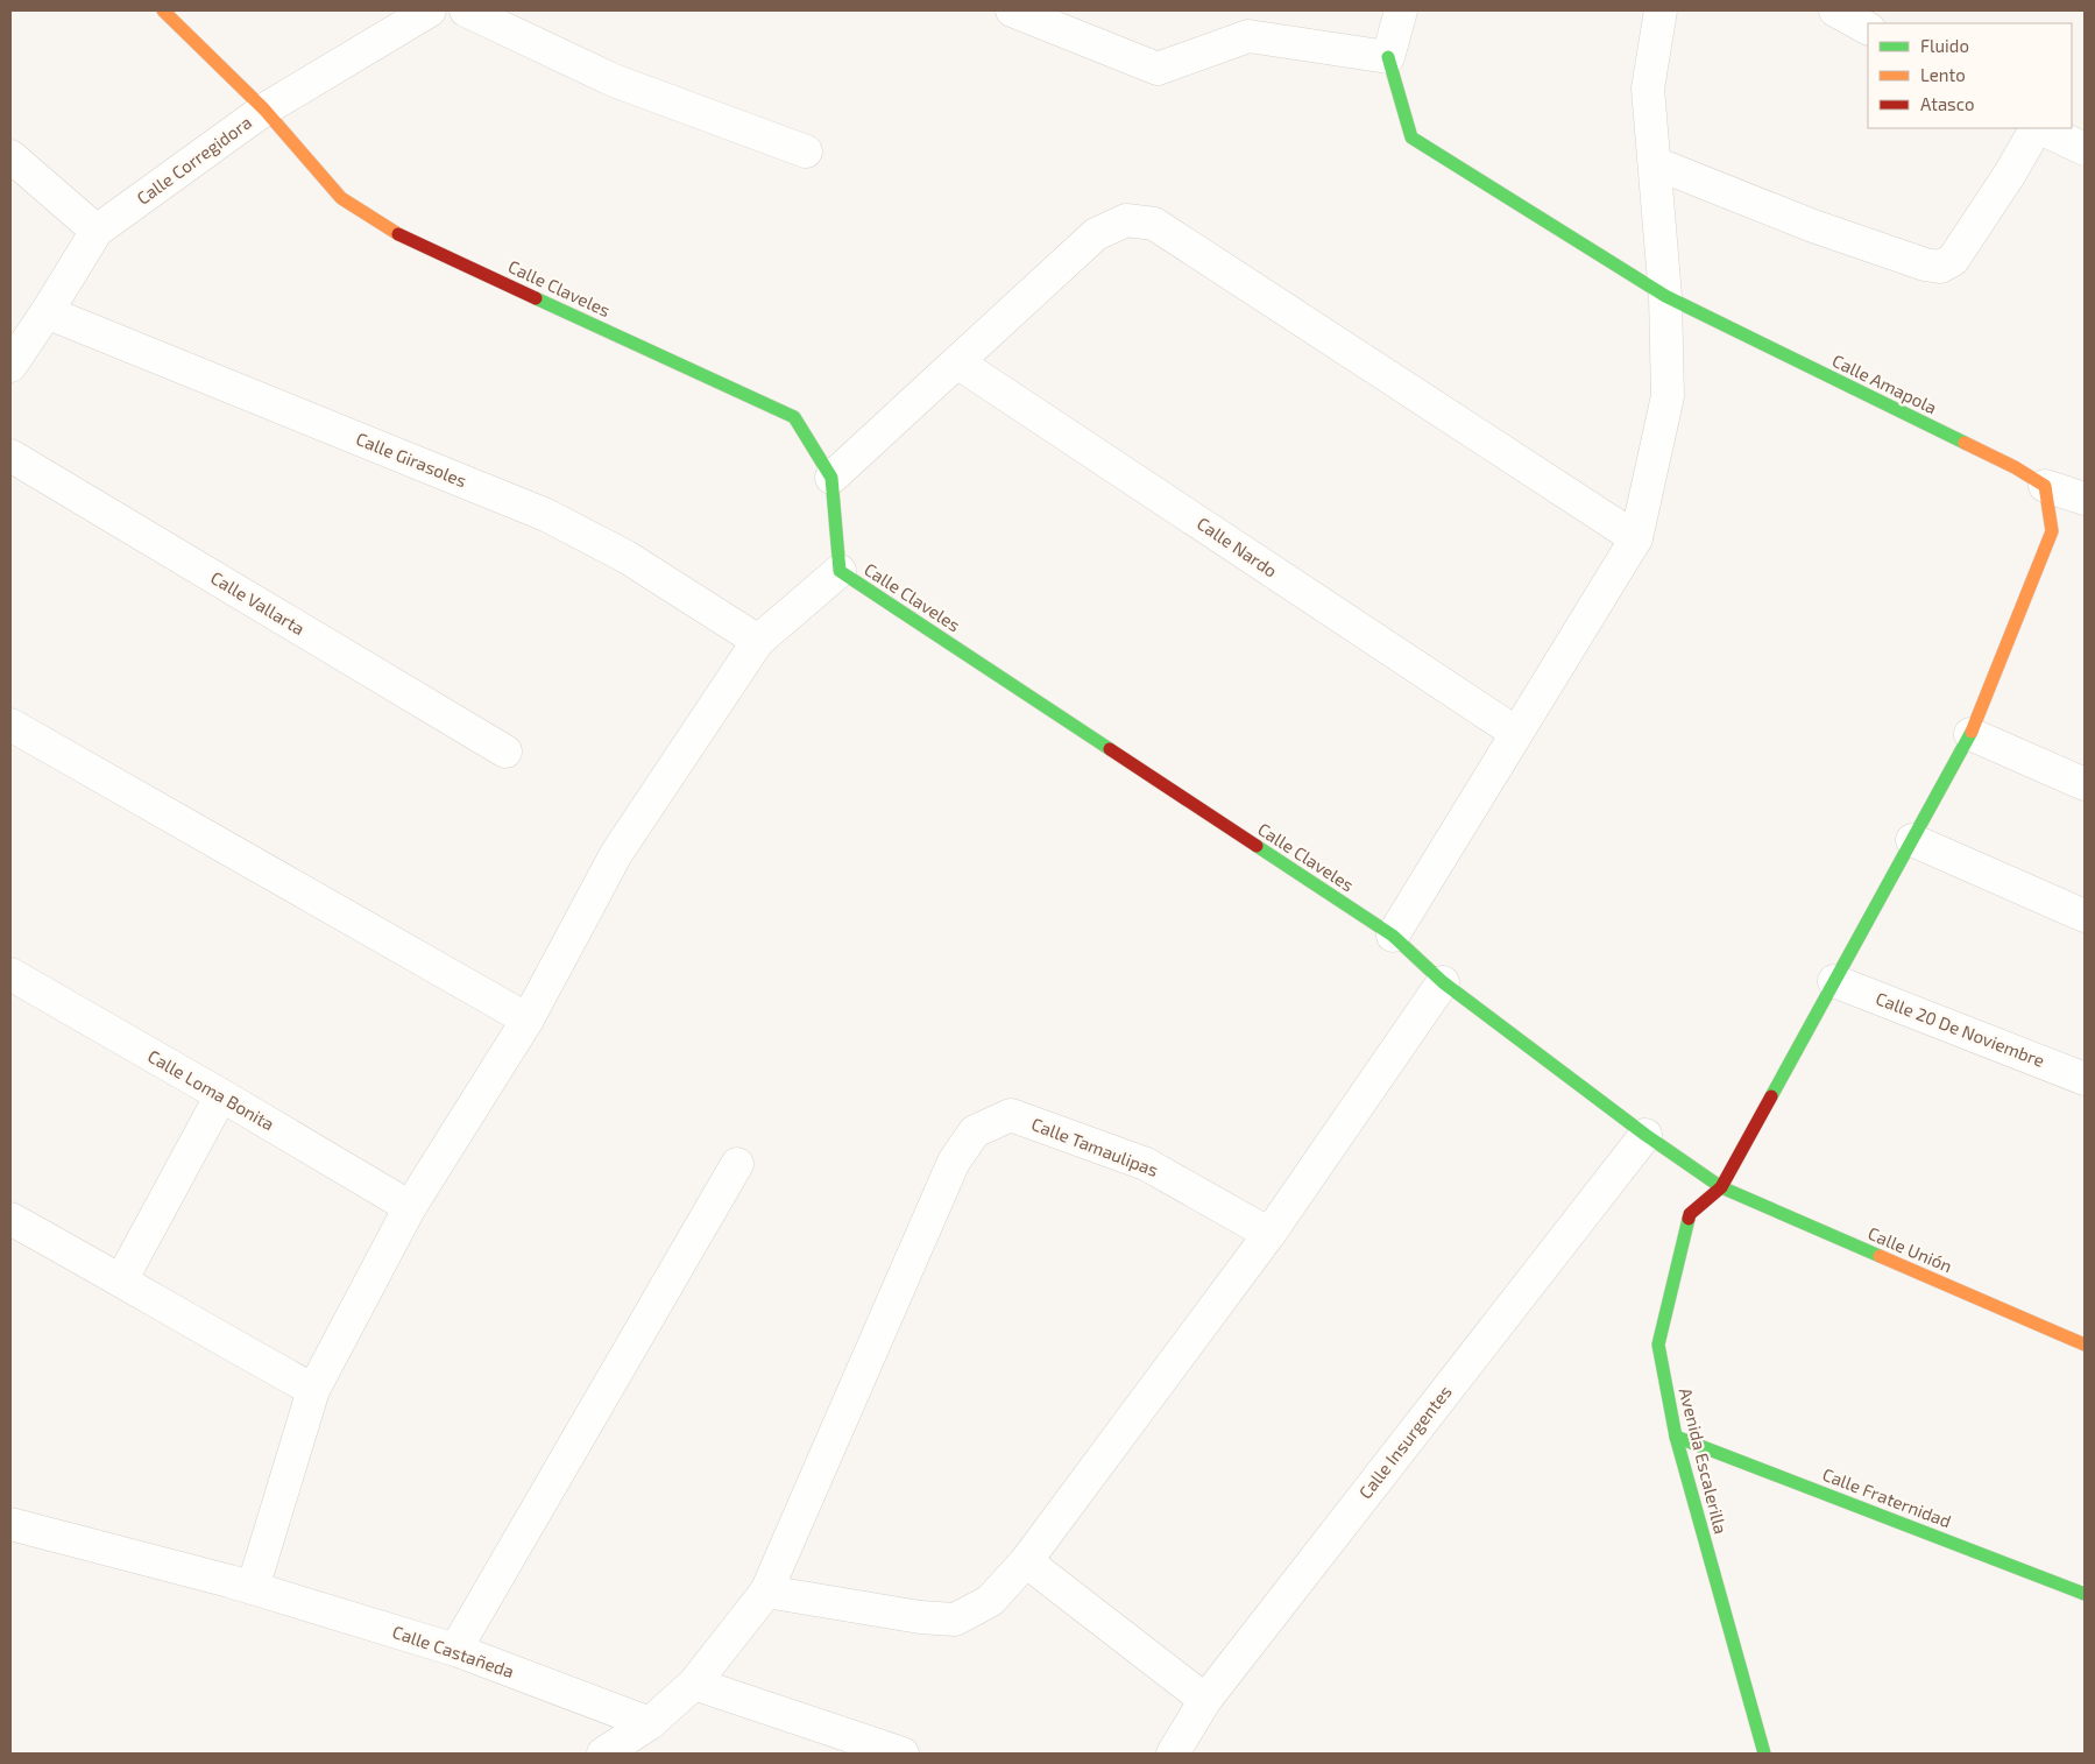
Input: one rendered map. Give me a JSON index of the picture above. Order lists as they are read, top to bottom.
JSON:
{
  "streets": {
    "main road": [
      "Calle Claveles",
      "Calle Amapola",
      "Calle Unión",
      "Avenida Escalerilla",
      "Calle Fraternidad"
    ],
    "street": [
      "Calle Corregidora",
      "Calle Girasoles",
      "Calle Nardo",
      "Calle Vallarta",
      "Calle 20 De Noviembre",
      "Calle Loma Bonita",
      "Calle Tamaulipas",
      "Calle Insurgentes",
      "Calle Castañeda"
    ]
  },
  "crossings": [
    ["Calle Corregidora", "Calle Claveles"],
    ["Calle Corregidora", "Calle Girasoles"],
    ["Calle Claveles", "Calle Unión"],
    ["Calle Claveles", "Calle Insurgentes"],
    ["Calle Claveles", "Avenida Escalerilla"],
    ["Calle Unión", "Avenida Escalerilla"],
    ["Avenida Escalerilla", "Calle Fraternidad"]
  ],
  "legend": ["Fluido", "Lento", "Atasco"]
}
